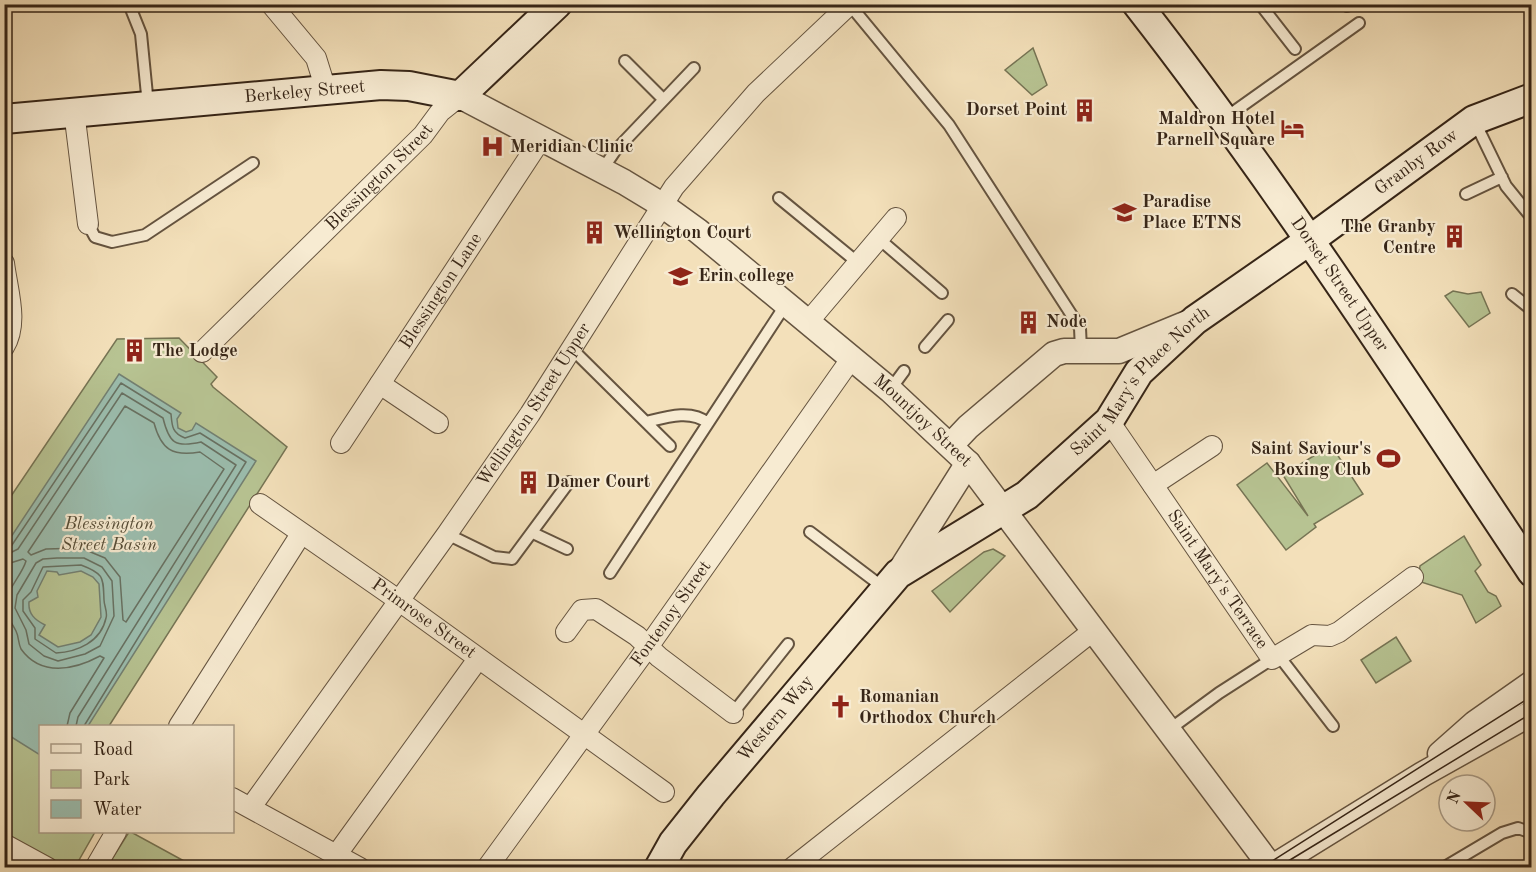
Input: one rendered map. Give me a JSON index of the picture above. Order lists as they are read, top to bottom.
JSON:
{
  "streets": {
    "main road": [
      "Berkeley Street",
      "Granby Row",
      "Blessington Street",
      "Dorset Street Upper",
      "Saint Mary's Place North",
      "Western Way"
    ],
    "street": [
      "Blessington Lane",
      "Wellington Street Upper",
      "Mountjoy Street",
      "Saint Mary's Terrace",
      "Fontenoy Street",
      "Primrose Street"
    ]
  },
  "crossings": [
    ["Berkeley Street", "Blessington Street"],
    ["Berkeley Street", "Mountjoy Street"],
    ["Granby Row", "Dorset Street Upper"],
    ["Granby Row", "Saint Mary's Place North"],
    ["Blessington Street", "Mountjoy Street"],
    ["Blessington Lane", "Mountjoy Street"],
    ["Saint Mary's Place North", "Mountjoy Street"],
    ["Saint Mary's Place North", "Saint Mary's Terrace"],
    ["Saint Mary's Place North", "Western Way"],
    ["Wellington Street Upper", "Mountjoy Street"],
    ["Wellington Street Upper", "Primrose Street"],
    ["Mountjoy Street", "Fontenoy Street"],
    ["Mountjoy Street", "Western Way"],
    ["Fontenoy Street", "Primrose Street"]
  ],
  "parks": ["Blessington Street Basin"],
  "places": {
    "building": [
      "Dorset Point",
      "Wellington Court",
      "The Granby Centre",
      "Node",
      "The Lodge",
      "Damer Court"
    ],
    "hotel": ["Maldron Hotel Parnell Square"],
    "hospital": ["Meridian Clinic"],
    "school or university": ["Paradise Place ETNS", "Erin college"],
    "sports": ["Saint Saviour's Boxing Club"],
    "church": ["Romanian Orthodox Church"]
  },
  "legend": ["Road", "Park", "Water"],
  "north": "top left"
}
